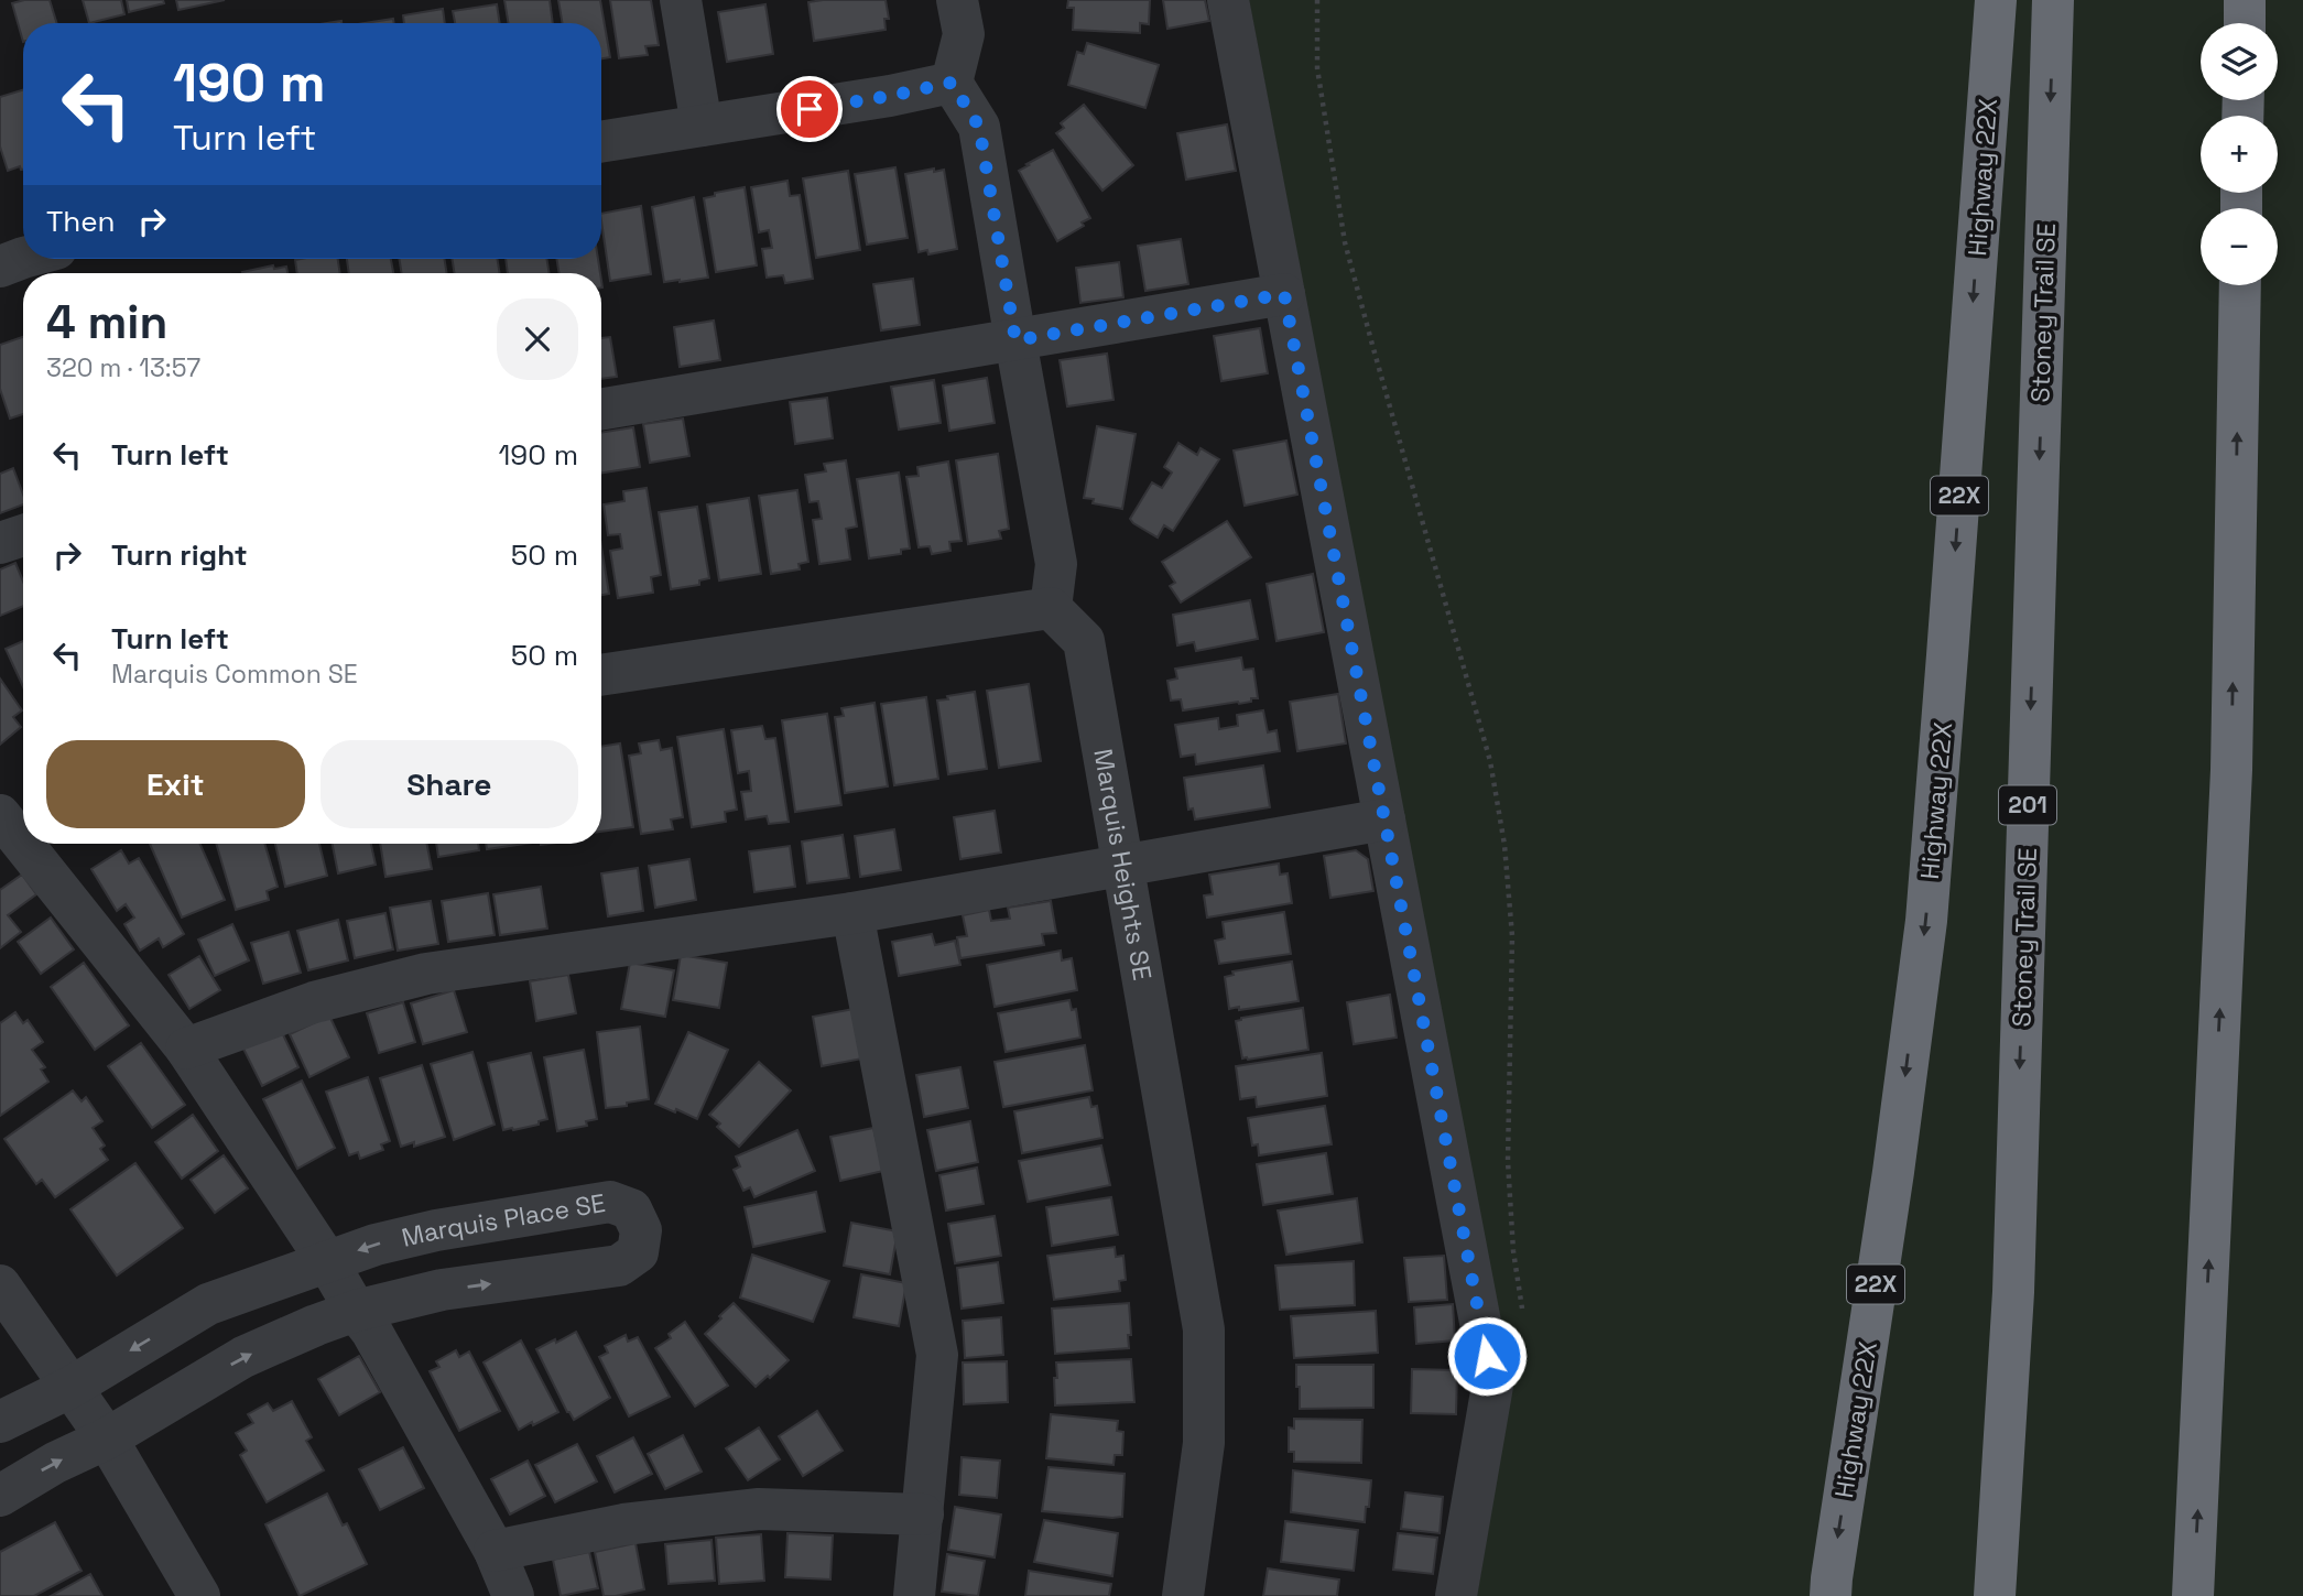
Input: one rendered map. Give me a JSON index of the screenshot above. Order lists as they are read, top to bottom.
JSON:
{
  "streets": {
    "highway": [
      "Highway 22X",
      "Stoney Trail SE",
      "22X",
      "201"
    ],
    "street": ["Marquis Heights SE", "Marquis Place SE"]
  },
  "page": {
    "map_buttons": ["+", "−"],
    "turn": ["190 m", "Turn left"],
    "then": "Then",
    "heading": ["4 min", "320 m · 13:57"],
    "list": [
      {
        "name": "Turn left",
        "value": "190 m"
      },
      {
        "name": "Turn right",
        "value": "50 m"
      },
      {
        "name": "Turn left",
        "note": "Marquis Common SE",
        "value": "50 m"
      }
    ],
    "buttons": ["Exit", "Share"]
  }
}
